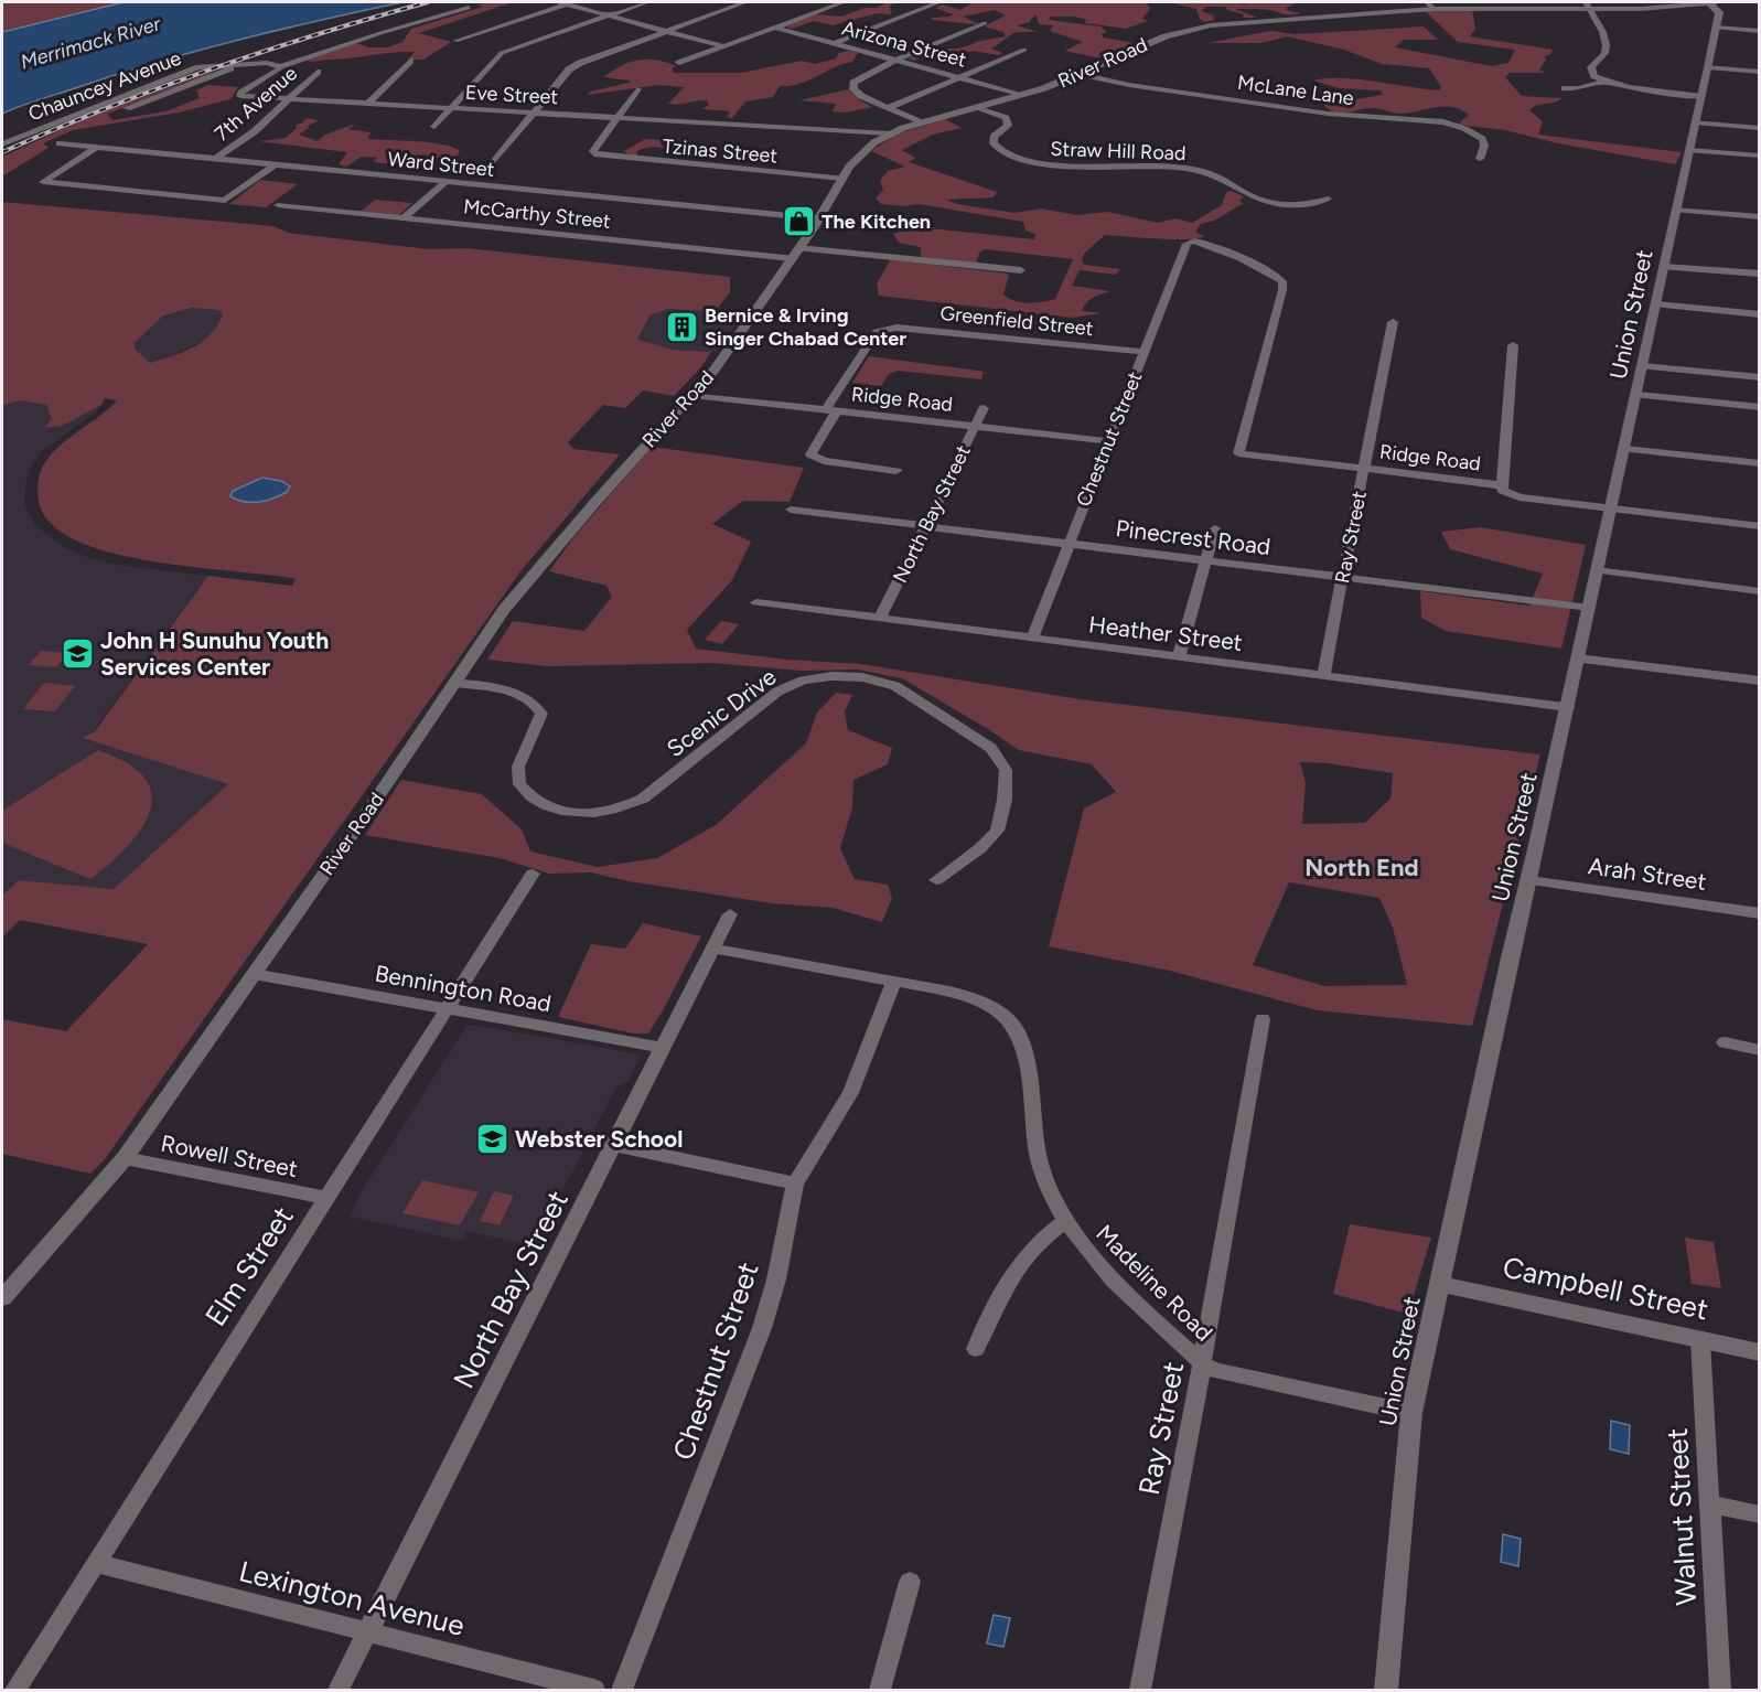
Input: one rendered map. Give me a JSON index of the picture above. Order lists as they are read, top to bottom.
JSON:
{
  "streets": {
    "street": [
      "Arizona Street",
      "River Road",
      "Chauncey Avenue",
      "McLane Lane",
      "Eve Street",
      "7th Avenue",
      "Tzinas Street",
      "Straw Hill Road",
      "Ward Street",
      "McCarthy Street",
      "Union Street",
      "Greenfield Street",
      "Ridge Road",
      "Chestnut Street",
      "North Bay Street",
      "Pinecrest Road",
      "Ray Street",
      "Heather Street",
      "Scenic Drive",
      "Arah Street",
      "Bennington Road",
      "Rowell Street",
      "Elm Street",
      "Madeline Road",
      "Campbell Street",
      "Walnut Street",
      "Lexington Avenue"
    ]
  },
  "crossings": [
    ["Arizona Street", "River Road"],
    ["River Road", "McLane Lane"],
    ["River Road", "Eve Street"],
    ["River Road", "Tzinas Street"],
    ["River Road", "Straw Hill Road"],
    ["River Road", "Ward Street"],
    ["River Road", "McCarthy Street"],
    ["River Road", "Union Street"],
    ["River Road", "Ridge Road"],
    ["River Road", "Scenic Drive"],
    ["River Road", "Bennington Road"],
    ["River Road", "Rowell Street"],
    ["Eve Street", "7th Avenue"],
    ["Eve Street", "Tzinas Street"],
    ["7th Avenue", "Ward Street"],
    ["Union Street", "Ridge Road"],
    ["Union Street", "Pinecrest Road"],
    ["Union Street", "Heather Street"],
    ["Union Street", "Arah Street"],
    ["Union Street", "Madeline Road"],
    ["Union Street", "Campbell Street"],
    ["Greenfield Street", "Ridge Road"],
    ["Greenfield Street", "Chestnut Street"],
    ["Ridge Road", "Chestnut Street"],
    ["Ridge Road", "North Bay Street"],
    ["Ridge Road", "Ray Street"],
    ["Chestnut Street", "Pinecrest Road"],
    ["Chestnut Street", "Heather Street"],
    ["Chestnut Street", "Madeline Road"],
    ["North Bay Street", "Pinecrest Road"],
    ["North Bay Street", "Heather Street"],
    ["North Bay Street", "Bennington Road"],
    ["North Bay Street", "Madeline Road"],
    ["North Bay Street", "Lexington Avenue"],
    ["Pinecrest Road", "Ray Street"],
    ["Ray Street", "Heather Street"],
    ["Ray Street", "Madeline Road"],
    ["Bennington Road", "Elm Street"],
    ["Rowell Street", "Elm Street"],
    ["Elm Street", "Lexington Avenue"],
    ["Campbell Street", "Walnut Street"]
  ],
  "districts": ["North End"],
  "water": ["Merrimack River"],
  "places": {
    "shop": ["The Kitchen"],
    "building": ["Bernice & Irving Singer Chabad Center"],
    "school or university": ["John H Sunuhu Youth Services Center", "Webster School"]
  }
}
